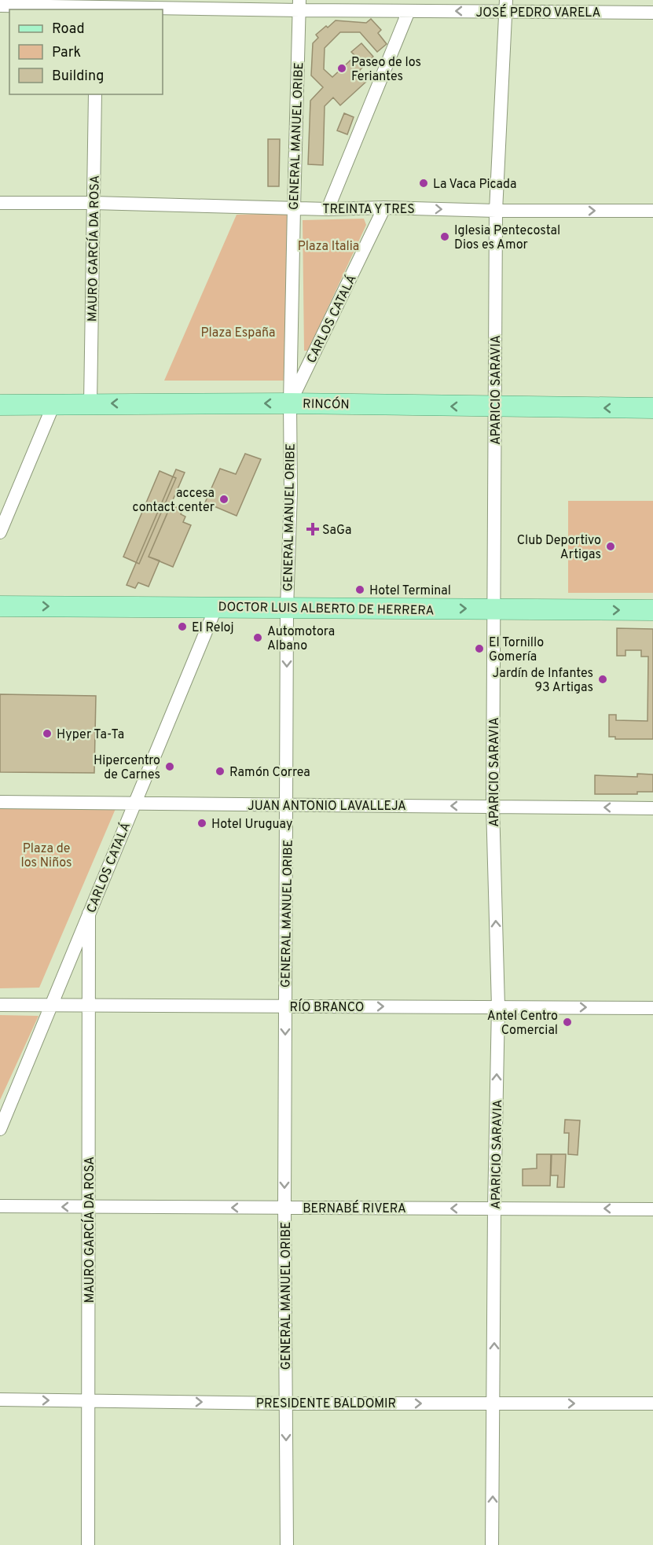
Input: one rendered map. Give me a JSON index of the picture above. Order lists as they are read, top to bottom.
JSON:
{
  "streets": {
    "main road": ["RINCÓN", "DOCTOR LUIS ALBERTO DE HERRERA"],
    "street": [
      "JOSÉ PEDRO VARELA",
      "GENERAL MANUEL ORIBE",
      "TREINTA Y TRES",
      "MAURO GARCÍA DA ROSA",
      "CARLOS CATALÁ",
      "APARICIO SARAVIA",
      "JUAN ANTONIO LAVALLEJA",
      "RÍO BRANCO",
      "BERNABÉ RIVERA",
      "PRESIDENTE BALDOMIR"
    ]
  },
  "crossings": [
    ["JOSÉ PEDRO VARELA", "GENERAL MANUEL ORIBE"],
    ["JOSÉ PEDRO VARELA", "APARICIO SARAVIA"],
    ["GENERAL MANUEL ORIBE", "TREINTA Y TRES"],
    ["GENERAL MANUEL ORIBE", "CARLOS CATALÁ"],
    ["GENERAL MANUEL ORIBE", "RINCÓN"],
    ["GENERAL MANUEL ORIBE", "DOCTOR LUIS ALBERTO DE HERRERA"],
    ["GENERAL MANUEL ORIBE", "JUAN ANTONIO LAVALLEJA"],
    ["GENERAL MANUEL ORIBE", "RÍO BRANCO"],
    ["GENERAL MANUEL ORIBE", "BERNABÉ RIVERA"],
    ["GENERAL MANUEL ORIBE", "PRESIDENTE BALDOMIR"],
    ["TREINTA Y TRES", "MAURO GARCÍA DA ROSA"],
    ["TREINTA Y TRES", "CARLOS CATALÁ"],
    ["TREINTA Y TRES", "APARICIO SARAVIA"],
    ["MAURO GARCÍA DA ROSA", "CARLOS CATALÁ"],
    ["MAURO GARCÍA DA ROSA", "RINCÓN"],
    ["MAURO GARCÍA DA ROSA", "RÍO BRANCO"],
    ["MAURO GARCÍA DA ROSA", "BERNABÉ RIVERA"],
    ["MAURO GARCÍA DA ROSA", "PRESIDENTE BALDOMIR"],
    ["CARLOS CATALÁ", "RINCÓN"],
    ["CARLOS CATALÁ", "DOCTOR LUIS ALBERTO DE HERRERA"],
    ["CARLOS CATALÁ", "JUAN ANTONIO LAVALLEJA"],
    ["CARLOS CATALÁ", "RÍO BRANCO"],
    ["APARICIO SARAVIA", "RINCÓN"],
    ["APARICIO SARAVIA", "DOCTOR LUIS ALBERTO DE HERRERA"],
    ["APARICIO SARAVIA", "JUAN ANTONIO LAVALLEJA"],
    ["APARICIO SARAVIA", "RÍO BRANCO"],
    ["APARICIO SARAVIA", "BERNABÉ RIVERA"],
    ["APARICIO SARAVIA", "PRESIDENTE BALDOMIR"]
  ],
  "one_way": [
    "TREINTA Y TRES",
    "APARICIO SARAVIA",
    "RINCÓN",
    "DOCTOR LUIS ALBERTO DE HERRERA",
    "JUAN ANTONIO LAVALLEJA",
    "RÍO BRANCO",
    "BERNABÉ RIVERA",
    "PRESIDENTE BALDOMIR"
  ],
  "parks": ["Plaza Italia", "Plaza España", "Plaza de los Niños"],
  "places": {
    "other": [
      "Paseo de los Feriantes",
      "La Vaca Picada",
      "Iglesia Pentecostal Dios es Amor",
      "accesa contact center",
      "Club Deportivo Artigas",
      "Hotel Terminal",
      "El Reloj",
      "Automotora Albano",
      "El Tornillo Gomería",
      "Jardín de Infantes 93 Artigas",
      "Hyper Ta-Ta",
      "Hipercentro de Carnes",
      "Ramón Correa",
      "Hotel Uruguay",
      "Antel Centro Comercial"
    ],
    "health": ["SaGa"]
  },
  "legend": ["Road", "Park", "Building"]
}
